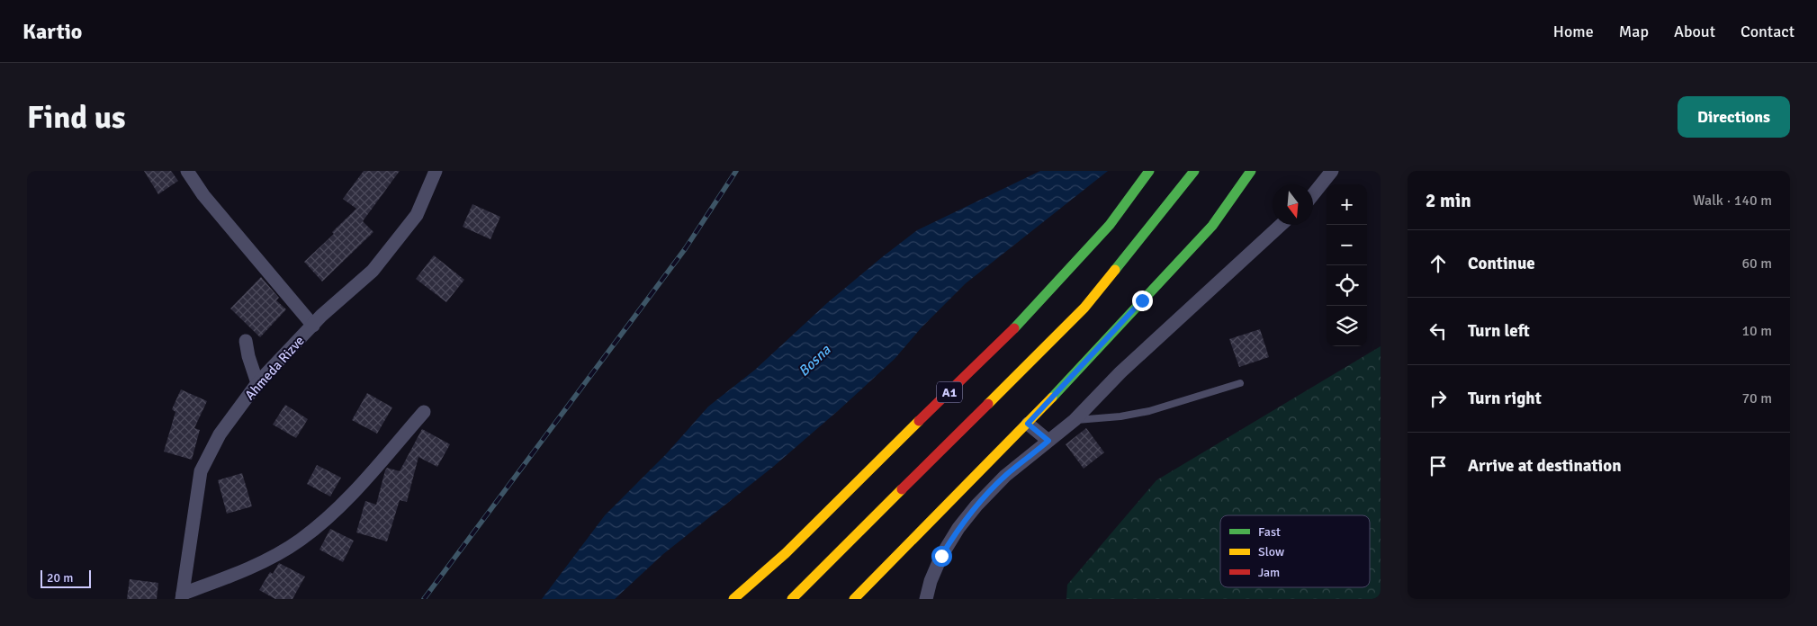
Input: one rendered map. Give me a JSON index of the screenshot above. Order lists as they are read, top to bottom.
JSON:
{
  "streets": {
    "main road": ["A1"],
    "street": ["Ahmeda Rizve"]
  },
  "water": ["Bosna"],
  "legend": ["Fast", "Slow", "Jam"],
  "scale_bar": "20 m",
  "north": "bottom",
  "page": {
    "header": "Kartio",
    "nav": [
      "Home",
      "Map",
      "About",
      "Contact"
    ],
    "buttons": "Directions",
    "title": "Find us",
    "heading": ["2 min", "Walk · 140 m"],
    "map_buttons": ["+", "−"],
    "list": [
      ["Continue", "60 m"],
      ["Turn left", "10 m"],
      ["Turn right", "70 m"],
      "Arrive at destination"
    ],
    "scale": "20 m"
  }
}
